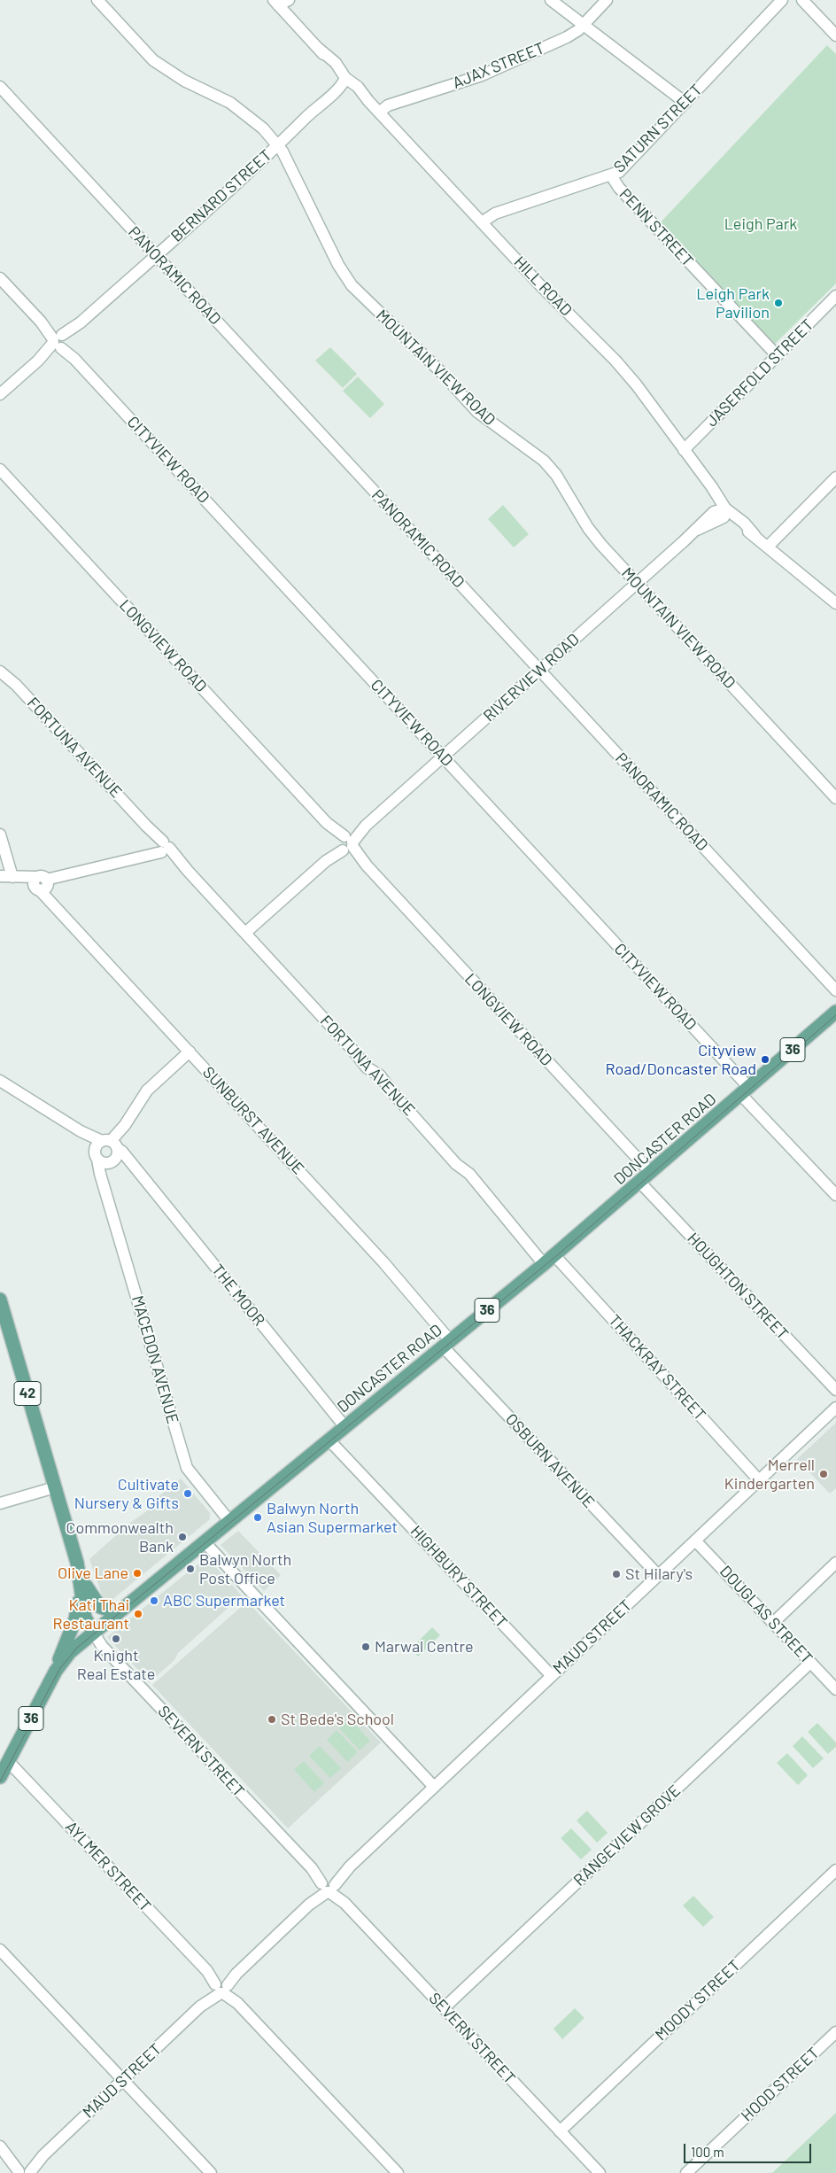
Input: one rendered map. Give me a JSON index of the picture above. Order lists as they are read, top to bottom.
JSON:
{
  "streets": {
    "main road": ["36", "DONCASTER ROAD", "42"],
    "street": [
      "AJAX STREET",
      "SATURN STREET",
      "BERNARD STREET",
      "PENN STREET",
      "PANORAMIC ROAD",
      "HILL ROAD",
      "MOUNTAIN VIEW ROAD",
      "JASERFOLD STREET",
      "CITYVIEW ROAD",
      "LONGVIEW ROAD",
      "RIVERVIEW ROAD",
      "FORTUNA AVENUE",
      "SUNBURST AVENUE",
      "HOUGHTON STREET",
      "THE MOOR",
      "MACEDON AVENUE",
      "THACKRAY STREET",
      "OSBURN AVENUE",
      "HIGHBURY STREET",
      "DOUGLAS STREET",
      "MAUD STREET",
      "SEVERN STREET",
      "RANGEVIEW GROVE",
      "AYLMER STREET",
      "MOODY STREET",
      "HOOD STREET"
    ]
  },
  "crossings": [
    ["AJAX STREET", "HILL ROAD"],
    ["SATURN STREET", "PENN STREET"],
    ["SATURN STREET", "HILL ROAD"],
    ["BERNARD STREET", "PANORAMIC ROAD"],
    ["BERNARD STREET", "HILL ROAD"],
    ["BERNARD STREET", "MOUNTAIN VIEW ROAD"],
    ["BERNARD STREET", "CITYVIEW ROAD"],
    ["PENN STREET", "JASERFOLD STREET"],
    ["PANORAMIC ROAD", "RIVERVIEW ROAD"],
    ["HILL ROAD", "JASERFOLD STREET"],
    ["HILL ROAD", "RIVERVIEW ROAD"],
    ["MOUNTAIN VIEW ROAD", "RIVERVIEW ROAD"],
    ["CITYVIEW ROAD", "RIVERVIEW ROAD"],
    ["CITYVIEW ROAD", "DONCASTER ROAD"],
    ["LONGVIEW ROAD", "RIVERVIEW ROAD"],
    ["LONGVIEW ROAD", "DONCASTER ROAD"],
    ["RIVERVIEW ROAD", "FORTUNA AVENUE"],
    ["FORTUNA AVENUE", "DONCASTER ROAD"],
    ["SUNBURST AVENUE", "DONCASTER ROAD"],
    ["SUNBURST AVENUE", "OSBURN AVENUE"],
    ["DONCASTER ROAD", "HOUGHTON STREET"],
    ["DONCASTER ROAD", "THE MOOR"],
    ["DONCASTER ROAD", "MACEDON AVENUE"],
    ["DONCASTER ROAD", "THACKRAY STREET"],
    ["DONCASTER ROAD", "42"],
    ["DONCASTER ROAD", "OSBURN AVENUE"],
    ["DONCASTER ROAD", "HIGHBURY STREET"],
    ["DONCASTER ROAD", "SEVERN STREET"],
    ["DONCASTER ROAD", "AYLMER STREET"],
    ["THE MOOR", "MACEDON AVENUE"],
    ["THACKRAY STREET", "MAUD STREET"],
    ["42", "SEVERN STREET"],
    ["OSBURN AVENUE", "MAUD STREET"],
    ["HIGHBURY STREET", "MAUD STREET"],
    ["DOUGLAS STREET", "MAUD STREET"],
    ["DOUGLAS STREET", "RANGEVIEW GROVE"],
    ["MAUD STREET", "SEVERN STREET"],
    ["MAUD STREET", "AYLMER STREET"],
    ["SEVERN STREET", "RANGEVIEW GROVE"],
    ["SEVERN STREET", "MOODY STREET"]
  ],
  "parks": ["Leigh Park"],
  "places": [
    "Leigh Park Pavilion",
    "Cityview Road/Doncaster Road",
    "Merrell Kindergarten",
    "Cultivate Nursery & Gifts",
    "Balwyn North Asian Supermarket",
    "Commonwealth Bank",
    "Balwyn North Post Office",
    "Olive Lane",
    "St Hilary's",
    "ABC Supermarket",
    "Kati Thai Restaurant",
    "Knight Real Estate",
    "Marwal Centre",
    "St Bede's School"
  ],
  "scale_bar": "100 m"
}
